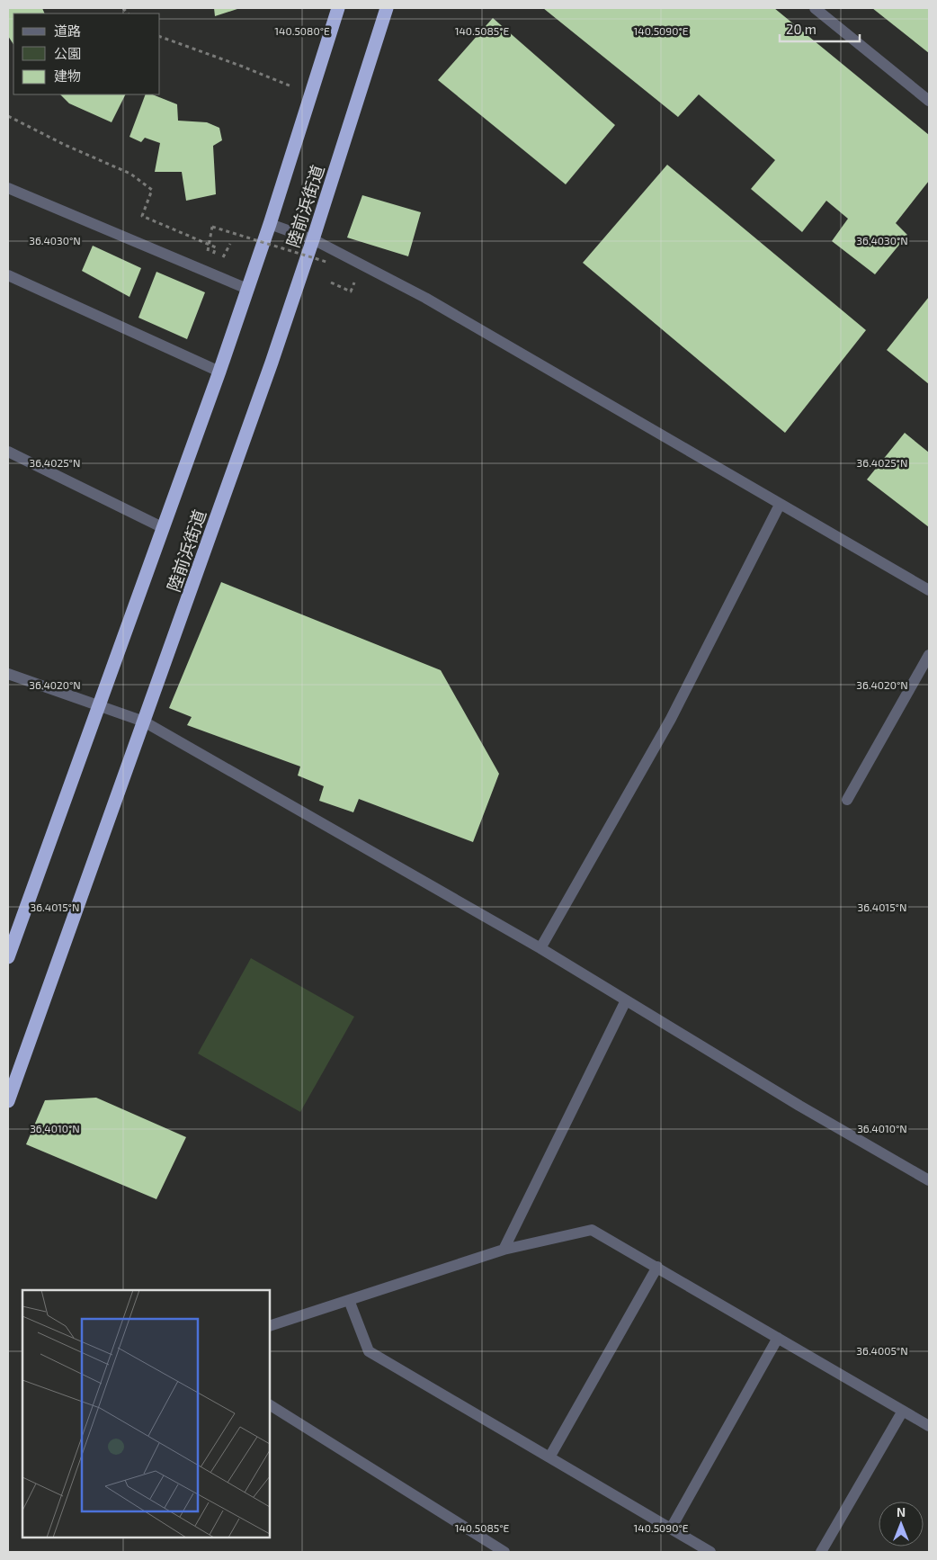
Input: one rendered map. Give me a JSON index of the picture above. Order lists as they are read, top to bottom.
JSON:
{
  "streets": {
    "highway": ["陸前浜街道"]
  },
  "legend": ["道路", "公園", "建物"],
  "scale_bar": "20 m",
  "north": "top",
  "coordinates": [
    "140.5080°E",
    "140.5085°E",
    "140.5090°E",
    "36.4030°N",
    "36.4025°N",
    "36.4020°N",
    "36.4015°N",
    "36.4010°N",
    "36.4005°N"
  ]
}
